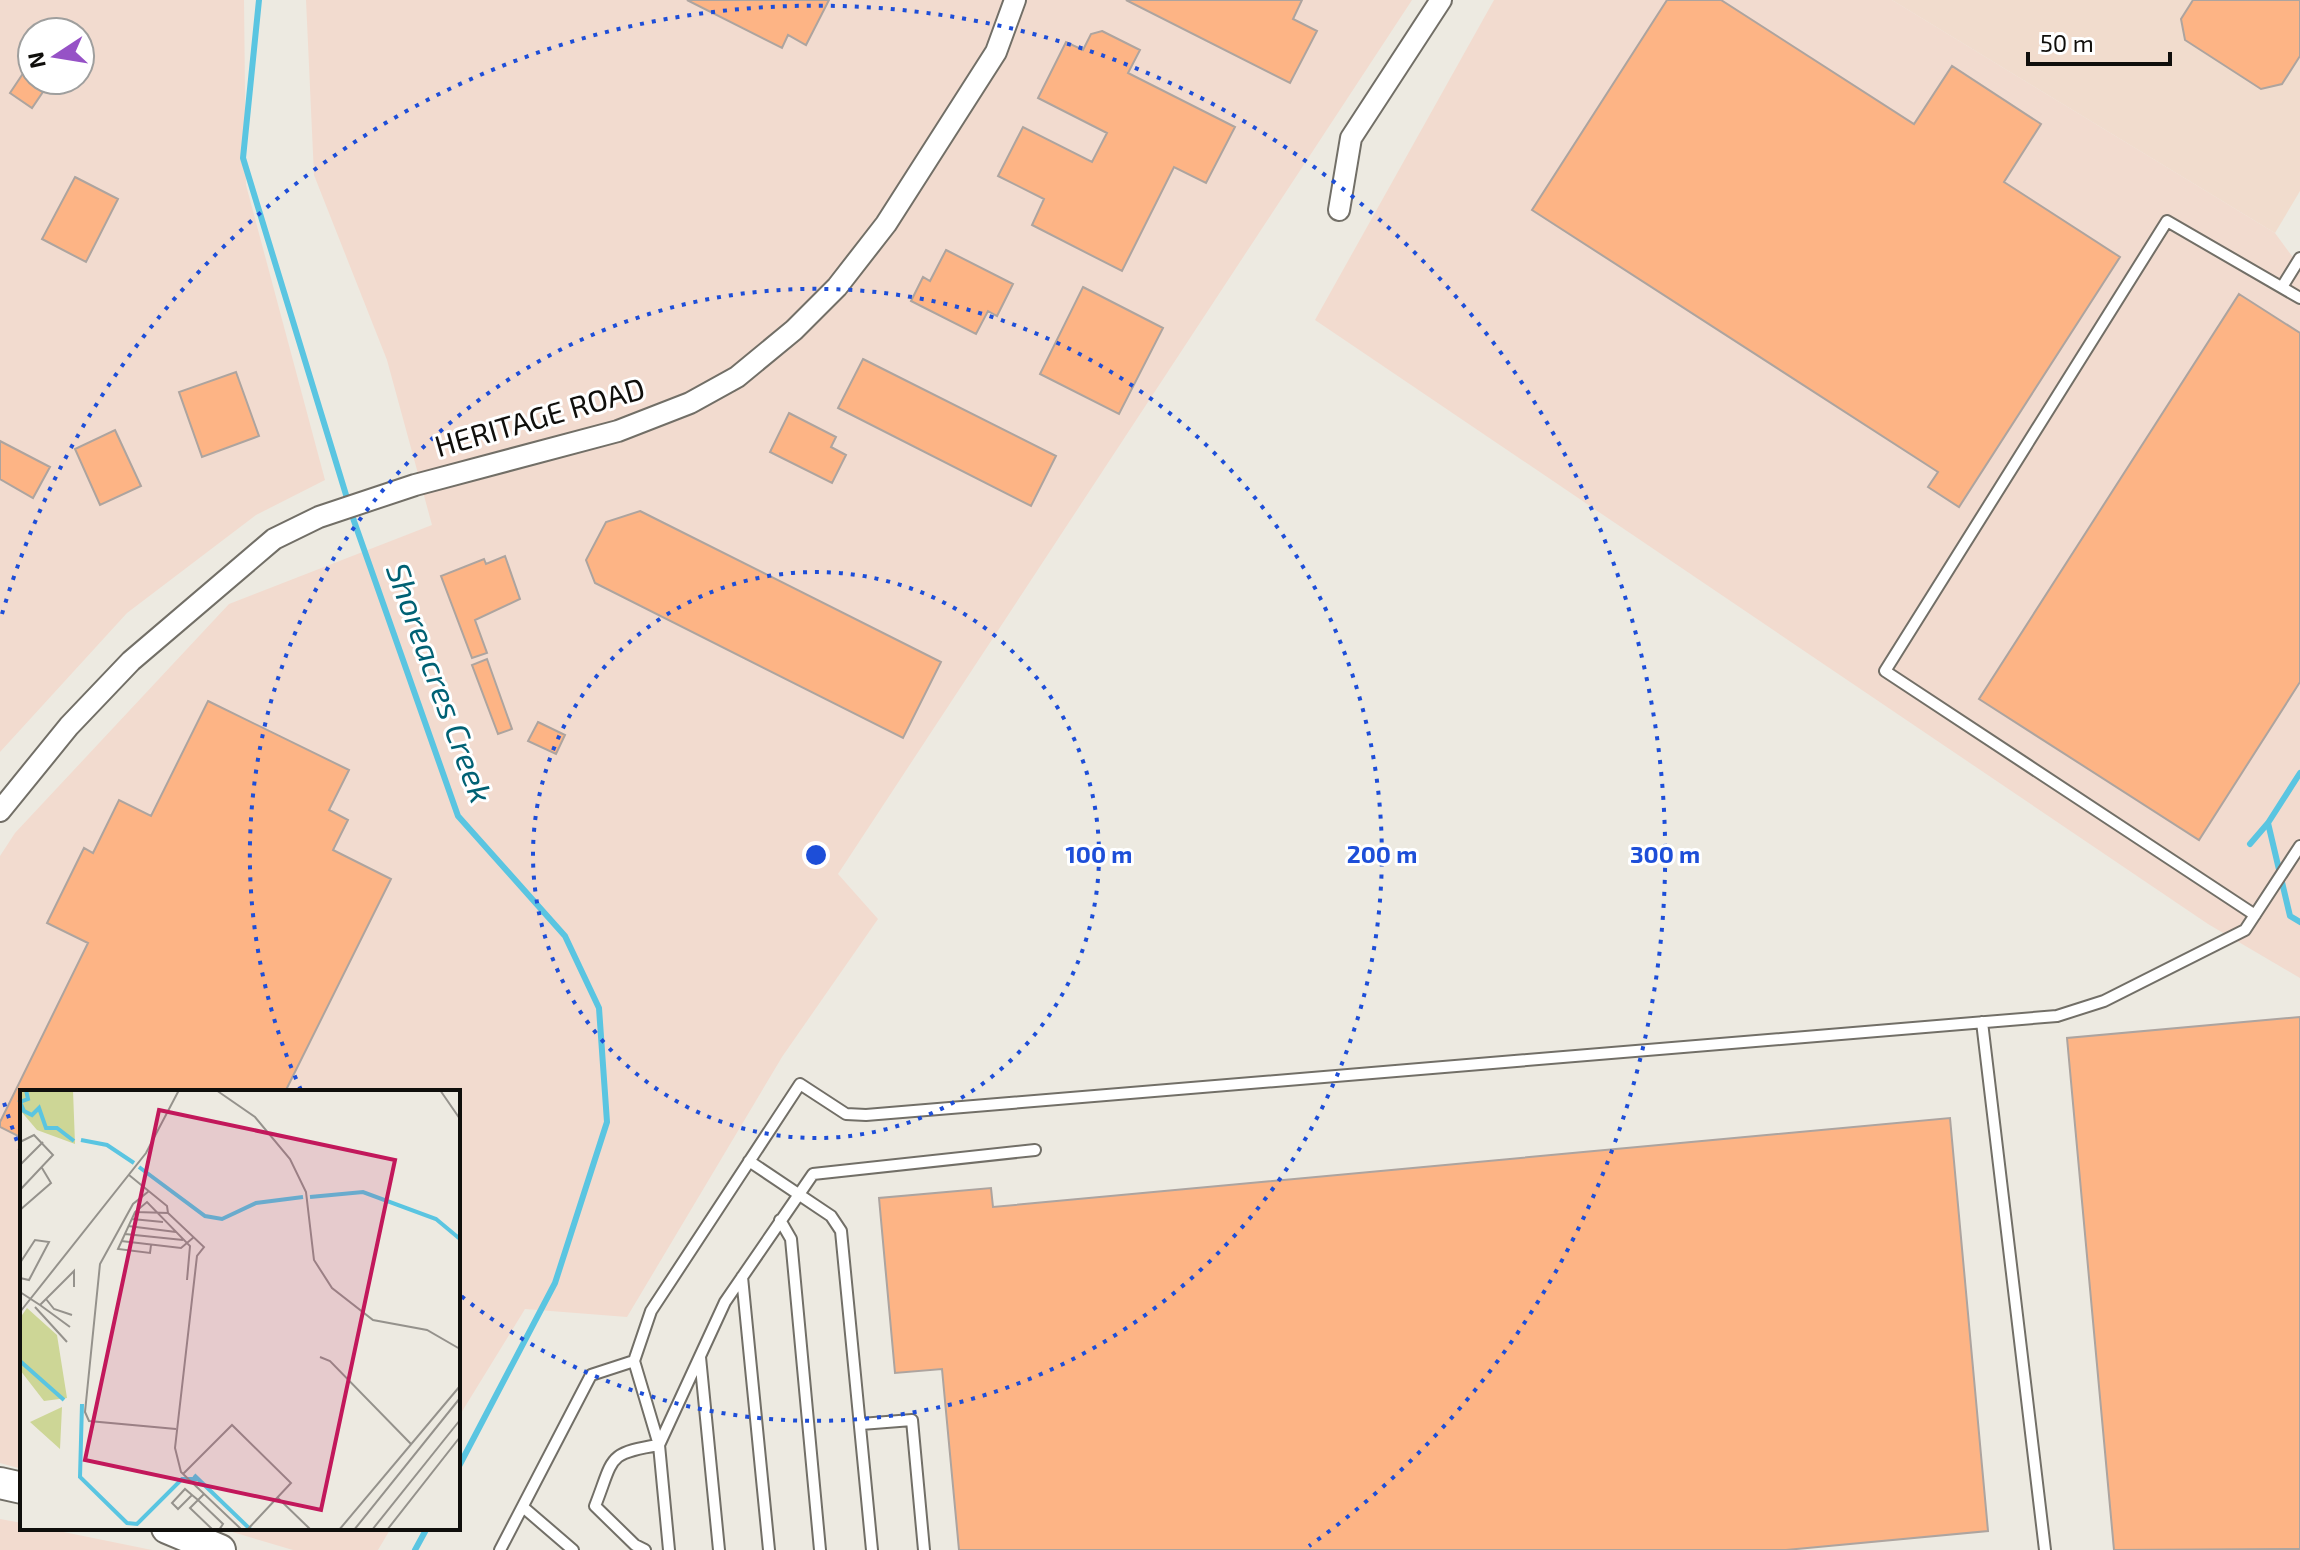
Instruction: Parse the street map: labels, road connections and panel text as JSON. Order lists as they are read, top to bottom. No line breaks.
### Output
{"streets":{"street":["HERITAGE ROAD"]},"water":["Shoreacres Creek"],"scale_bar":"50 m","north":"left","rings":["100 m","200 m","300 m"]}
